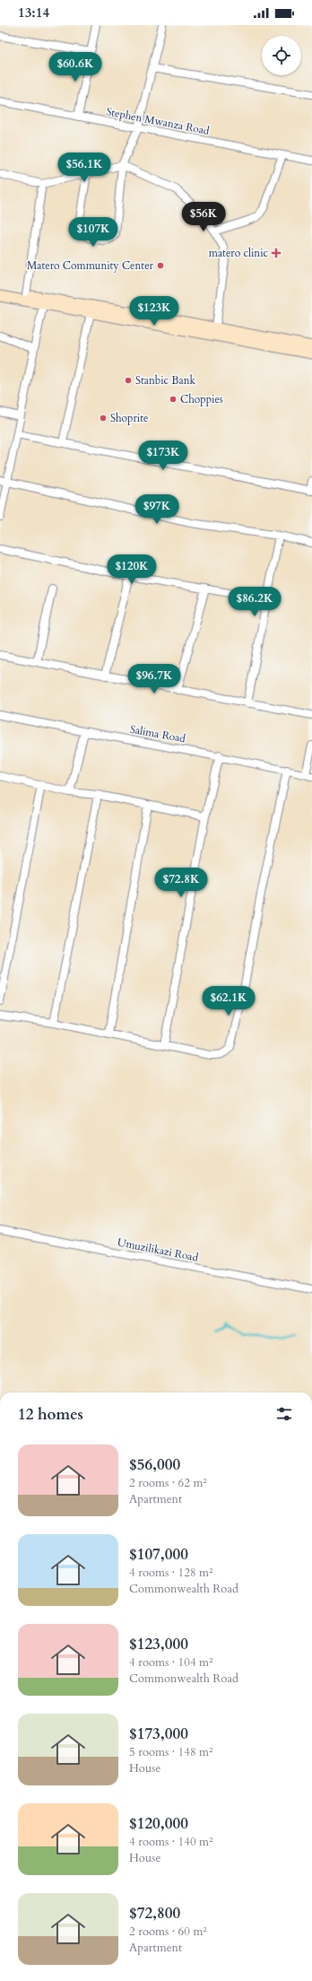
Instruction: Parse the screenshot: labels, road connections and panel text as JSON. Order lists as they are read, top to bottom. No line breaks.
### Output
{"streets":{"street":["Stephen Mwanza Road","Salima Road","Umuzilikazi Road"]},"places":{"health":["matero clinic"],"other":["Matero Community Center","Stanbic Bank","Choppies","Shoprite"]},"page":{"status":"13:14","price":["$60.6K","$56.1K","$56K","$107K","$123K","$173K","$97K","$120K","$86.2K","$96.7K","$72.8K","$62.1K"],"heading":"12 homes","list":[{"name":"$56,000","note":"2 rooms · 62 m² · Apartment"},{"name":"$107,000","note":"4 rooms · 128 m² · Commonwealth Road"},{"name":"$123,000","note":"4 rooms · 104 m² · Commonwealth Road"},{"name":"$173,000","note":"5 rooms · 148 m² · House"},{"name":"$120,000","note":"4 rooms · 140 m² · House"},{"name":"$72,800","note":"2 rooms · 60 m² · Apartment"}]}}
